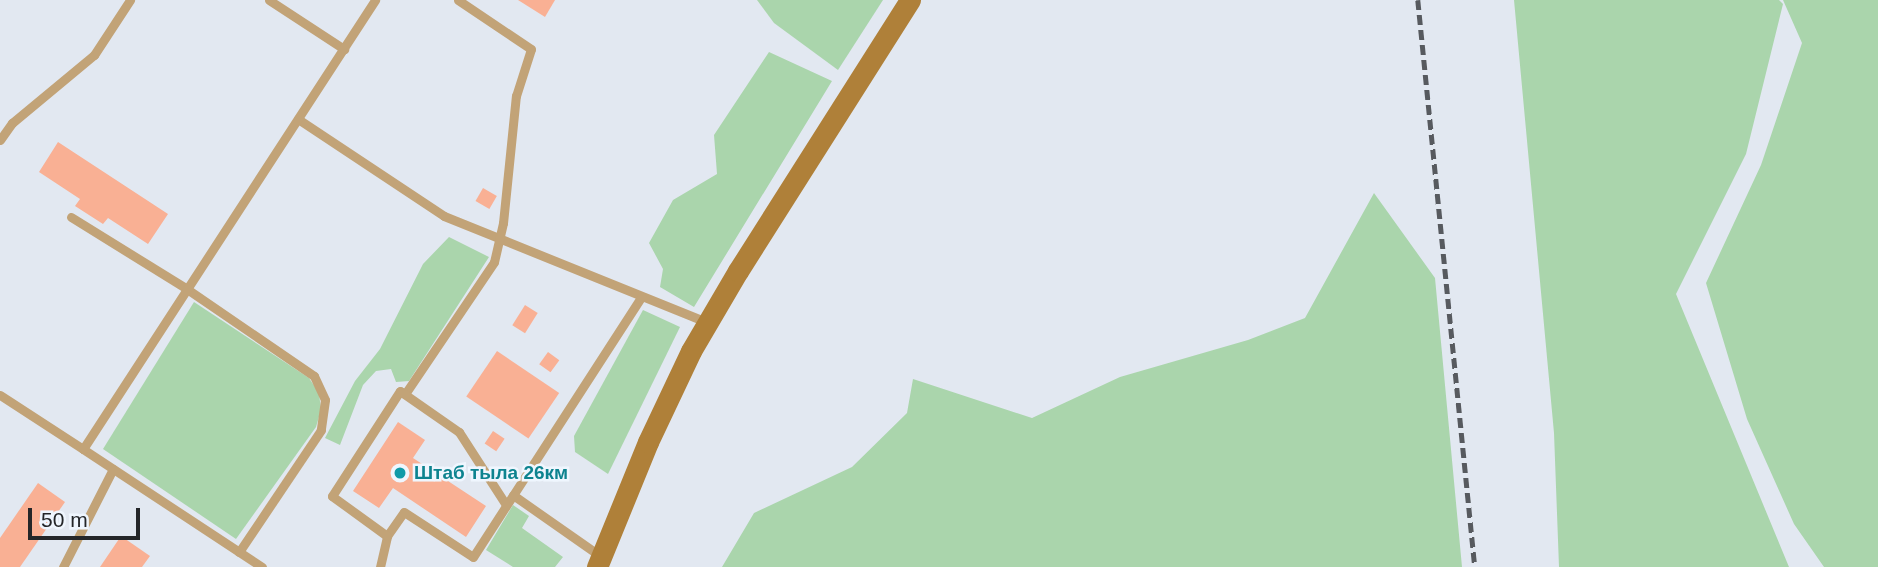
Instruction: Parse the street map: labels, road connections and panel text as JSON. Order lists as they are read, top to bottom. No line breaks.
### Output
{"places":["Штаб тыла 26км"],"scale_bar":"50 m"}
